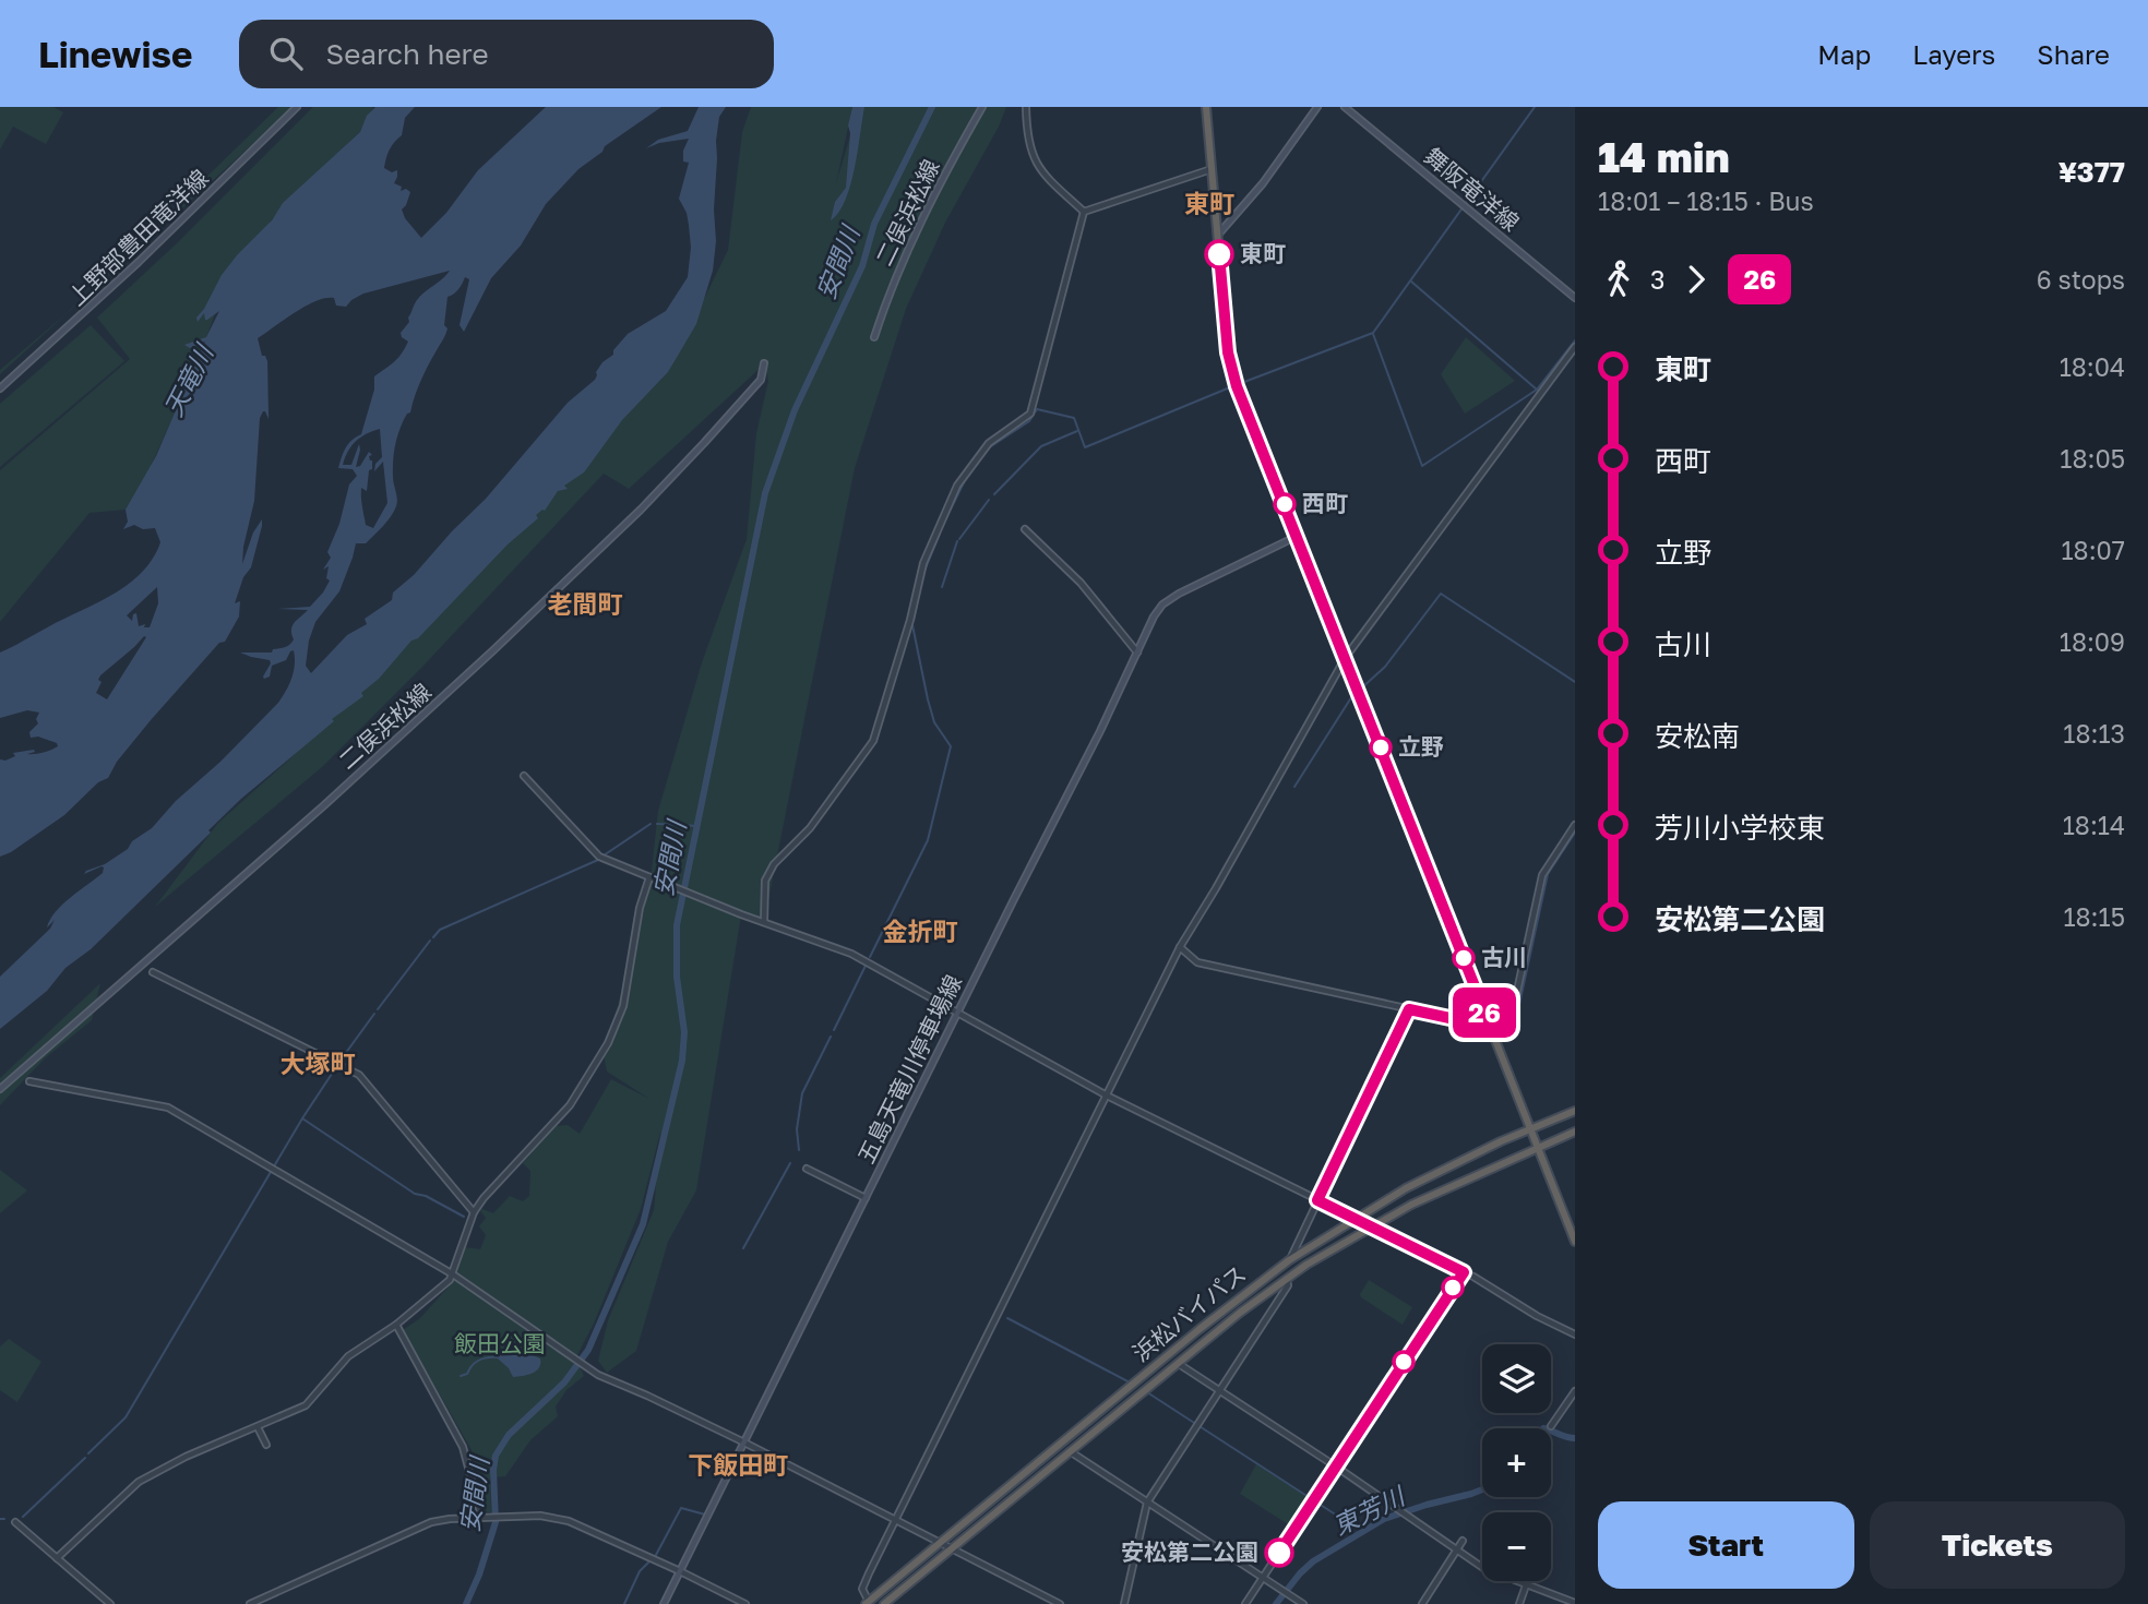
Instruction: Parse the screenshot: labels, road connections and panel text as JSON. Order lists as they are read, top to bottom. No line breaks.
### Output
{"streets":{"highway":["浜松バイパス"],"main road":["舞阪竜洋線","二俣浜松線","上野部豊田竜洋線","五島天竜川停車場線"]},"districts":["東町","老間町","金折町","大塚町","下飯田町"],"water":["安間川","天竜川","東芳川"],"parks":["飯田公園"],"places":["東町","西町","立野","古川","安松第二公園"],"lines":["bus line 26"],"page":{"header":"Linewise","search":"Search here","nav":["Map","Layers","Share"],"on_map":"26","heading":["14 min","18:01 – 18:15 · Bus","¥377"],"legs":["3","26","6 stops"],"list":[{"name":"東町","value":"18:04"},{"name":"西町","value":"18:05"},{"name":"立野","value":"18:07"},{"name":"古川","value":"18:09"},{"name":"安松南","value":"18:13"},{"name":"芳川小学校東","value":"18:14"},{"name":"安松第二公園","value":"18:15"}],"map_buttons":["+","−"],"buttons":["Start","Tickets"]}}
